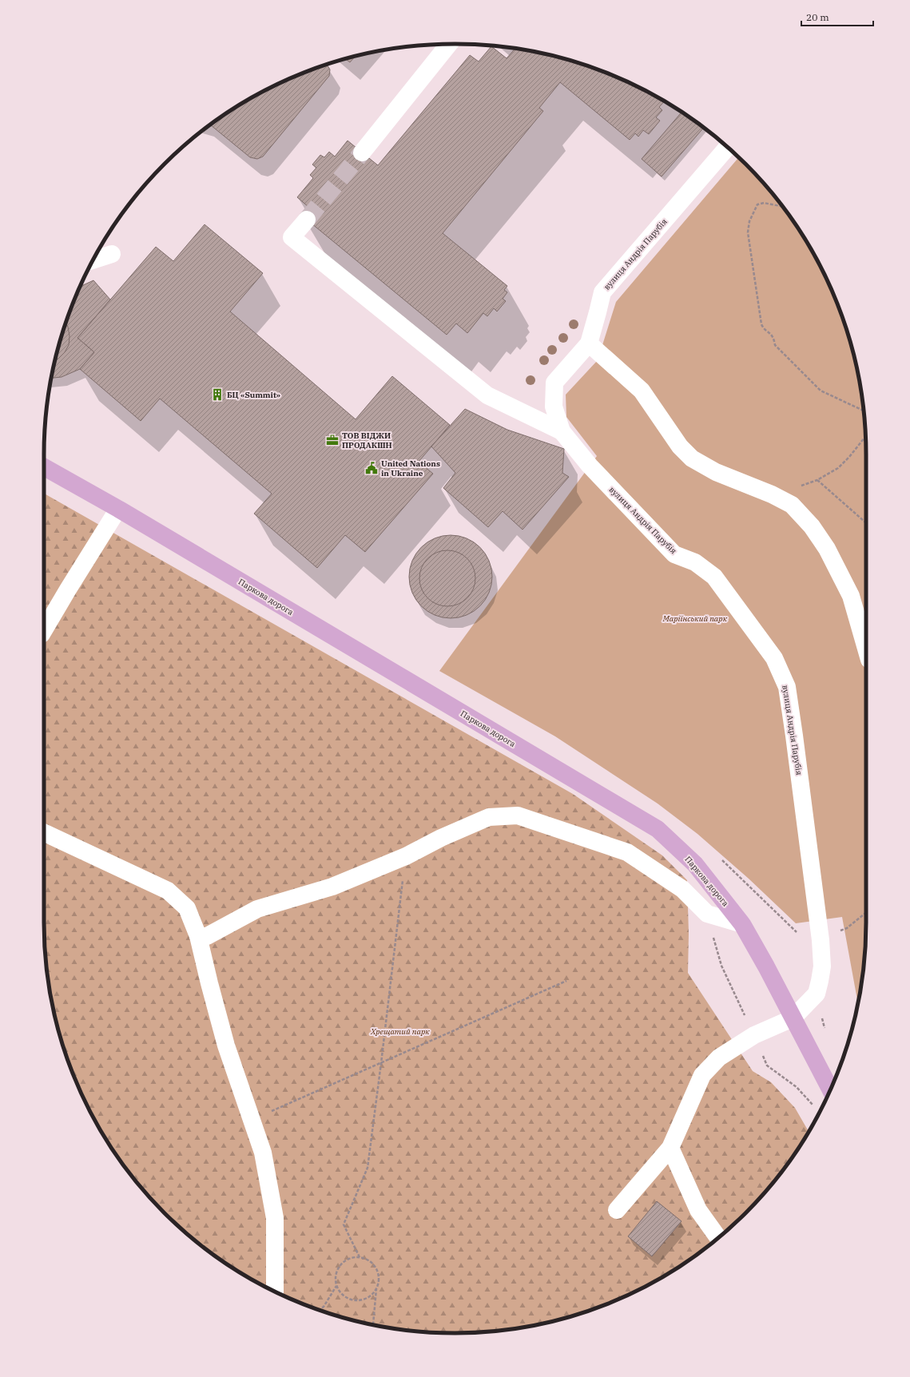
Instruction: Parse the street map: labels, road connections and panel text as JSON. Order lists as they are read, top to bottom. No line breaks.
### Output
{"streets":{"main road":["Паркова дорога"],"street":["вулиця Андрія Парубія"]},"parks":["Маріїнський парк","Хрещатий парк"],"places":{"building":["БЦ «Summit»"],"office":["ТОВ ВІДЖИ ПРОДАКШН"],"public building":["United Nations in Ukraine"]},"scale_bar":"20 m"}
